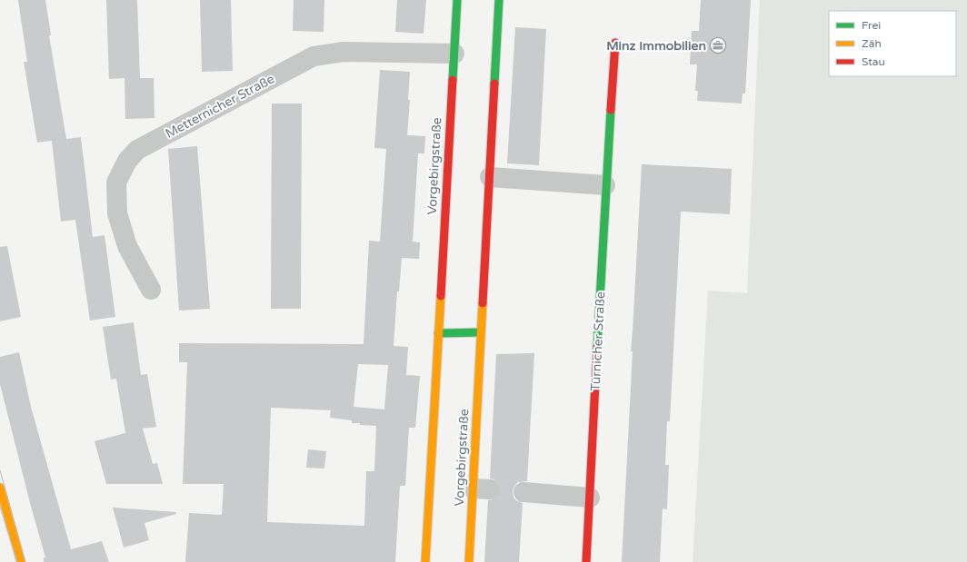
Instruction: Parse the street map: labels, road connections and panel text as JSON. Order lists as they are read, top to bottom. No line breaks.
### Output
{"streets":{"street":["Metternicher Straße","Vorgebirgstraße","Türnicher Straße"]},"crossings":[["Metternicher Straße","Vorgebirgstraße"]],"places":{"office":["Minz Immobilien"]},"legend":["Frei","Zäh","Stau"]}
